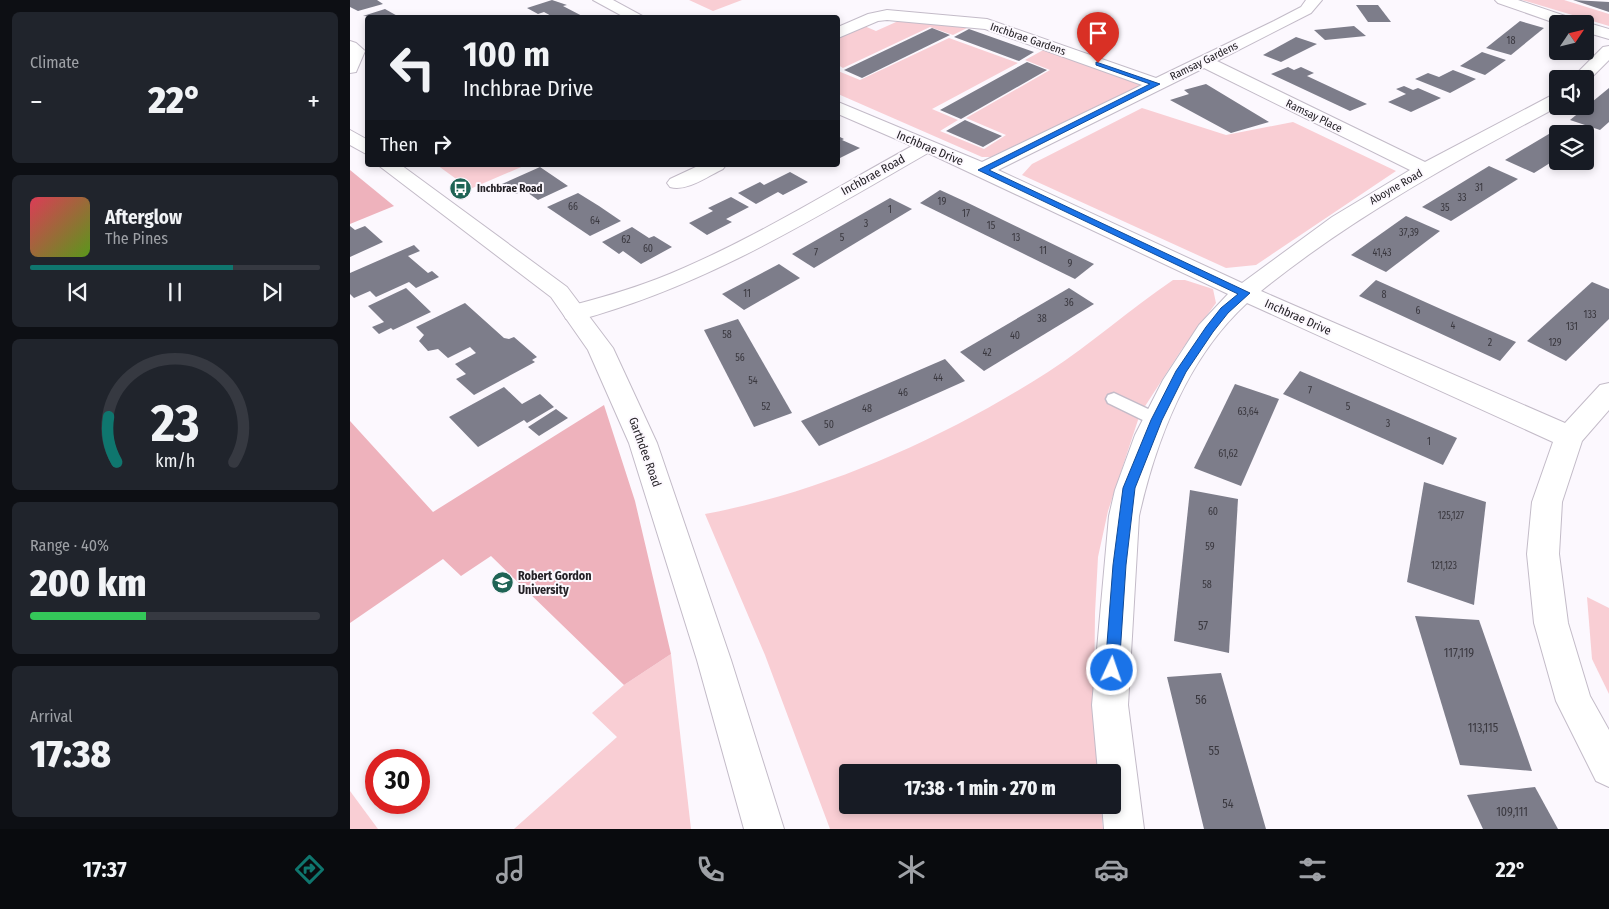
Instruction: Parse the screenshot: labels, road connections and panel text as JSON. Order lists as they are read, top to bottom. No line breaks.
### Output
{"streets":{"street":["Inchbrae Gardens","Ramsay Gardens","Ramsay Place","Inchbrae Drive","Inchbrae Road","Aboyne Road","Garthdee Road"]},"crossings":[["Inchbrae Gardens","Ramsay Gardens"],["Ramsay Gardens","Ramsay Place"],["Ramsay Gardens","Inchbrae Drive"],["Ramsay Place","Aboyne Road"],["Inchbrae Drive","Inchbrae Road"],["Inchbrae Drive","Aboyne Road"],["Inchbrae Road","Garthdee Road"]],"places":{"bus stop":["Inchbrae Road"],"school or university":["Robert Gordon University"]},"house_numbers":["18","31","33","19","66","35","1","17","64","3","15","37,39","5","13","62","60","11","7","41,43","9","11","8","36","6","133","38","4","131","58","40","2","129","42","56","44","54","7","46","52","5","48","63,64","3","50","1","61,62","60","125,127","59","121,123","58","57","117,119","56","113,115","55","54","109,111"],"north":"top right","page":{"tile":["Climate",["Range · 40%","200 km"],["Arrival","17:38"]],"turn":["100 m","Inchbrae Drive"],"heat":["−","22°","+"],"then":"Then","song":["Afterglow","The Pines"],"limit":"30","trip":"17:38 · 1 min · 270 m","tabs":["17:37","22°"],"gauge":["23","km/h"]}}
